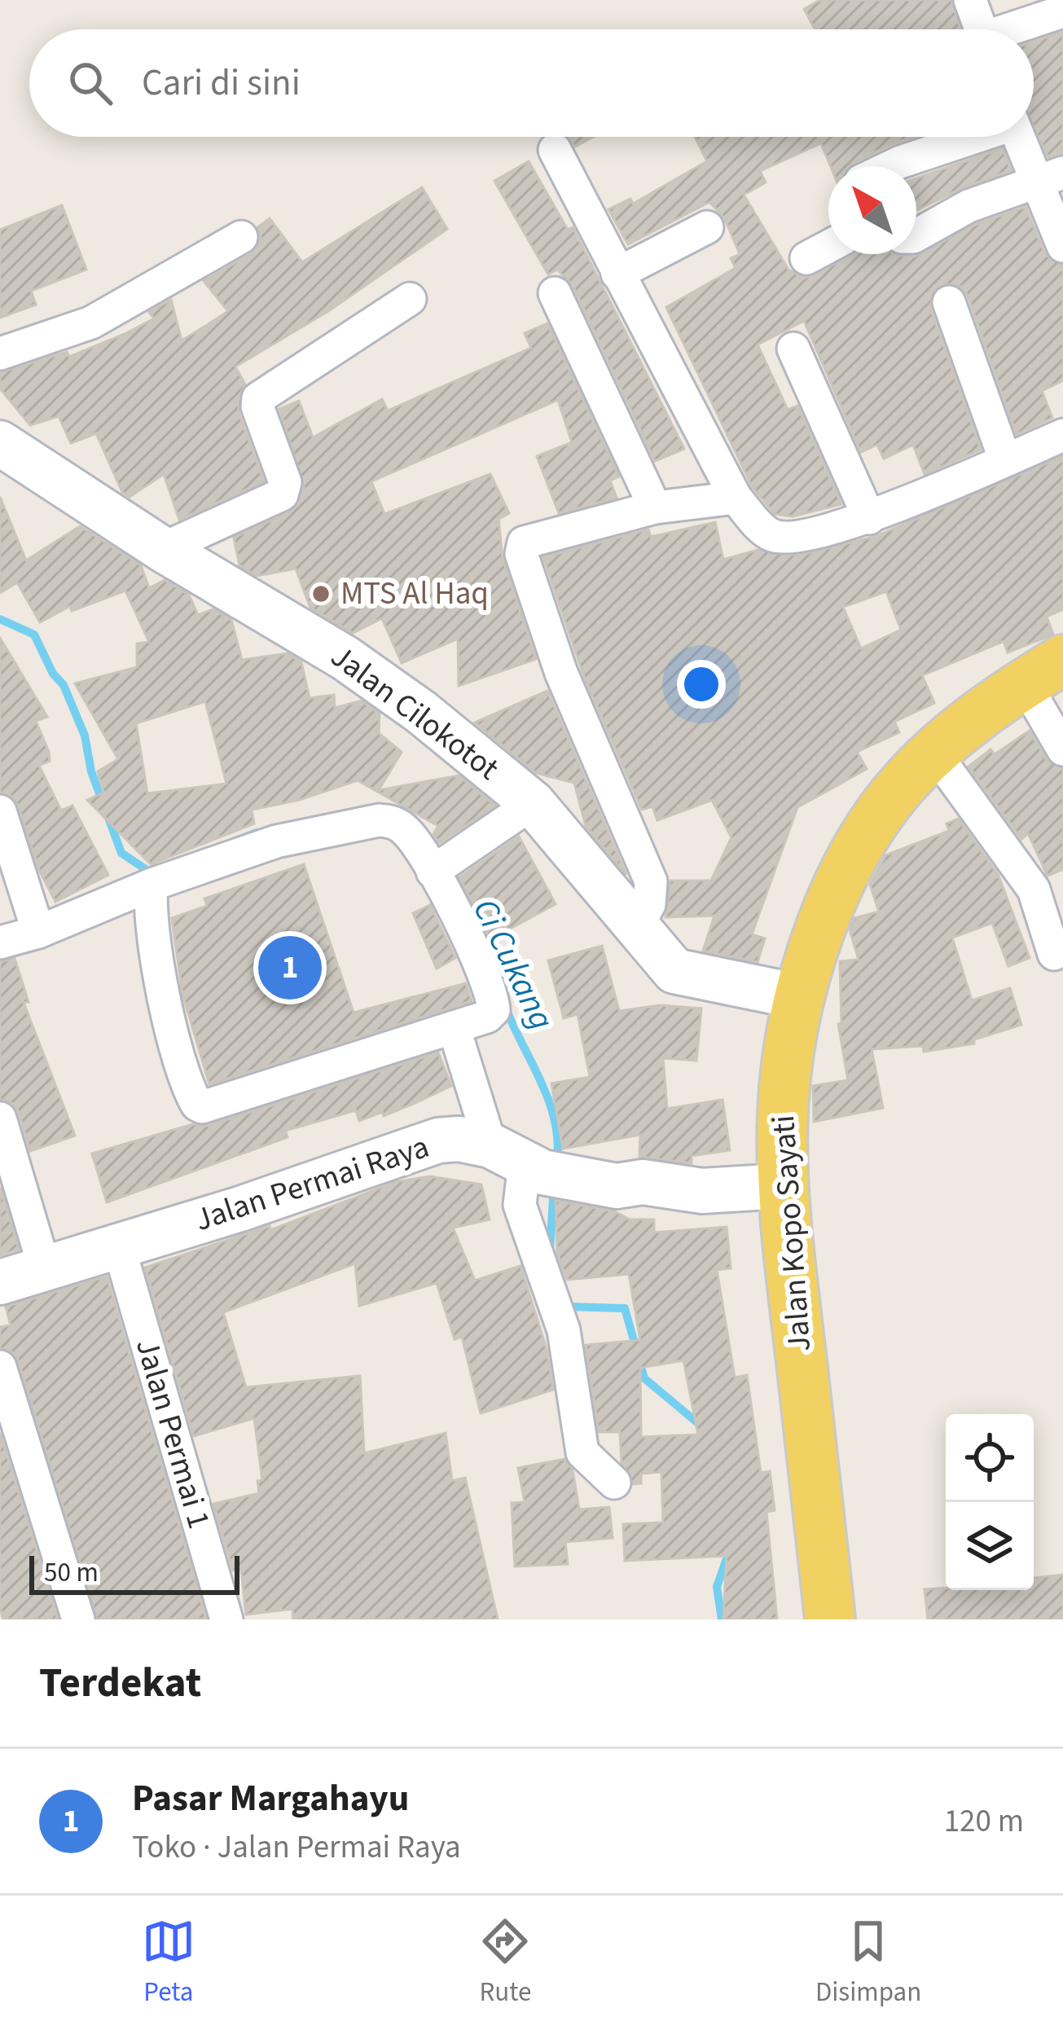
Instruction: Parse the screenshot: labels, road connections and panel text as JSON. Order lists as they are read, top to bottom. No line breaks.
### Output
{"streets":{"main road":["Jalan Kopo Sayati"],"street":["Jalan Cilokotot","Jalan Permai Raya","Jalan Permai 1"]},"crossings":[["Jalan Cilokotot","Jalan Kopo Sayati"],["Jalan Permai Raya","Jalan Kopo Sayati"],["Jalan Permai Raya","Jalan Permai 1"]],"water":["Ci Cukang"],"places":["MTS Al Haq"],"scale_bar":"50 m","north":"top left","page":{"search":"Cari di sini","pins":"1","scale":"50 m","heading":"Terdekat","list":[{"mark":"1","name":"Pasar Margahayu","note":"Toko · Jalan Permai Raya","value":"120 m"}],"nav":["Peta","Rute","Disimpan"]}}
